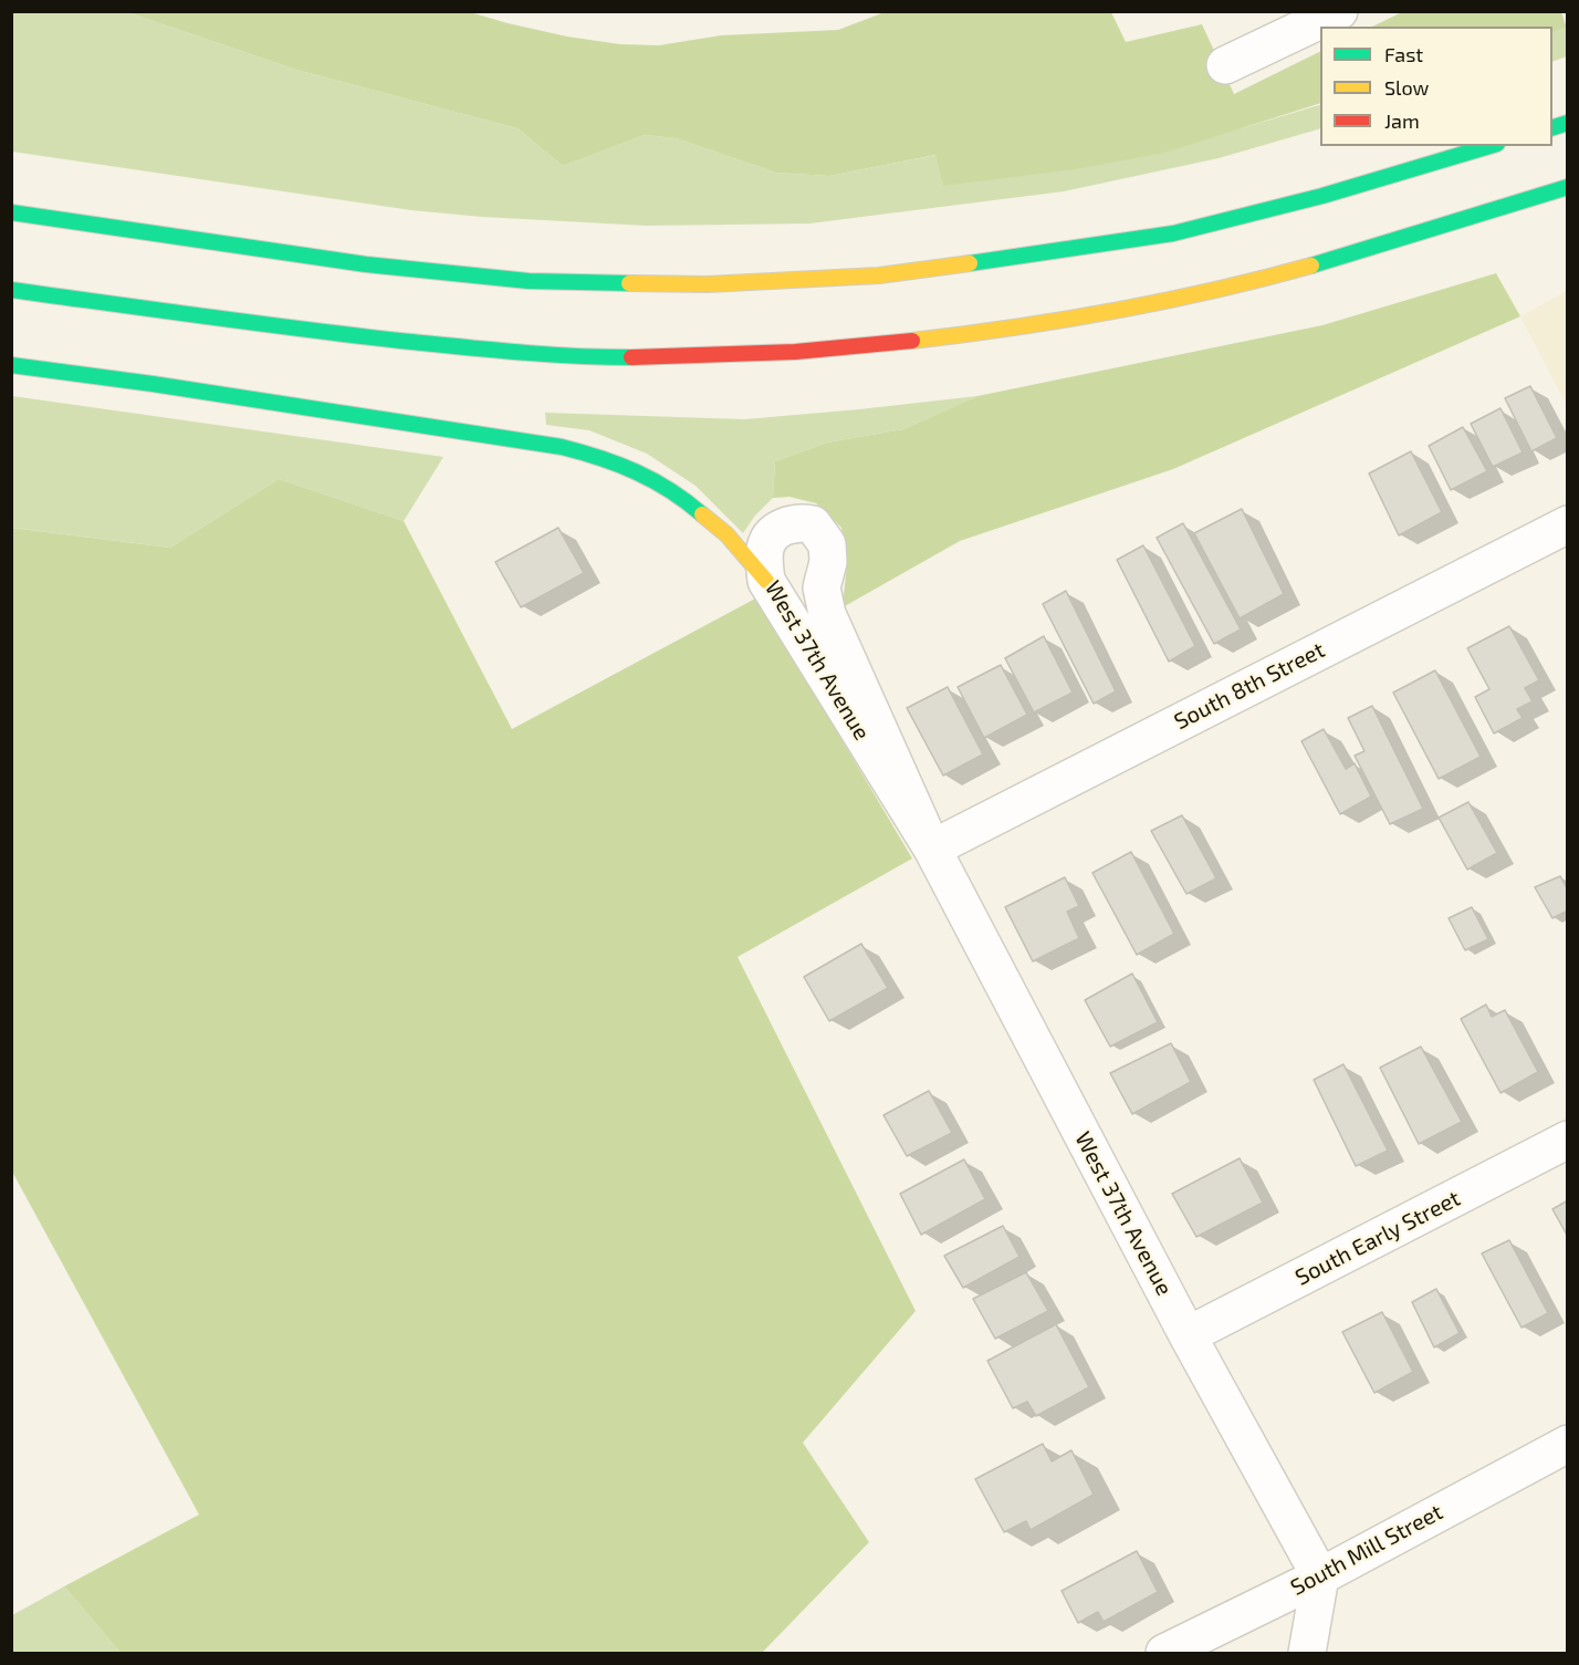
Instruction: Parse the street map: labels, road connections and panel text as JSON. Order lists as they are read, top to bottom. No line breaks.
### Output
{"streets":{"street":["West 37th Avenue","South 8th Street","South Early Street","South Mill Street"]},"crossings":[["West 37th Avenue","South 8th Street"],["West 37th Avenue","South Early Street"],["West 37th Avenue","South Mill Street"]],"legend":["Fast","Slow","Jam"]}
